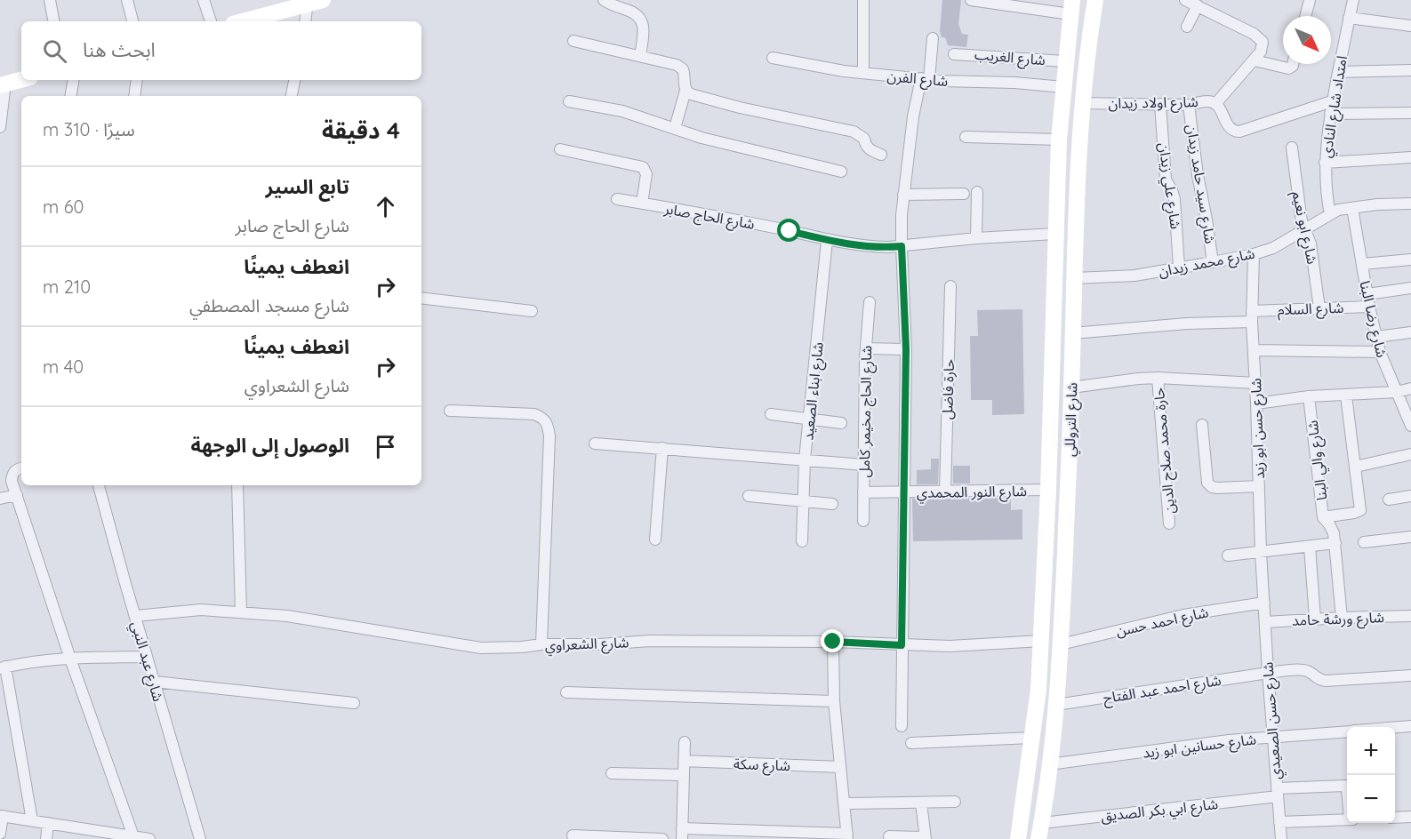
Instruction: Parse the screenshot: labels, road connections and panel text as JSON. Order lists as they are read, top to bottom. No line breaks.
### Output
{"streets":{"street":["شارع الغريب","شارع الفرن","شارع اولاد زيدان","امتداد شارع النادي","شارع سيد حامد زيدان","شارع علي زيدان","شارع الحاج صابر","شارع ابو نعيم","شارع محمد زيدان","شارع السلام","شارع رضا البنا","حارة فاضل","شارع ابناء الصعيد","شارع الحاج مخيمر كامل","شارع التروللي","شارع حسن ابو زيد","حارة محمد صلاح الدين","شارع والي البنا","شارع النور المحمدي","شارع ورشة حامد","شارع احمد حسن","شارع الشعراوي","شارع عبد النبي","شارع احمد عبد الفتاح","شارع حسن الصعيدي","شارع حسانين ابو زيد","شارع سكة","شارع ابي بكر الصديق"]},"crossings":[["شارع الغريب","شارع التروللي"],["شارع الفرن","شارع التروللي"],["شارع اولاد زيدان","امتداد شارع النادي"],["شارع اولاد زيدان","شارع سيد حامد زيدان"],["شارع اولاد زيدان","شارع علي زيدان"],["شارع اولاد زيدان","شارع التروللي"],["امتداد شارع النادي","شارع محمد زيدان"],["شارع سيد حامد زيدان","شارع محمد زيدان"],["شارع علي زيدان","شارع محمد زيدان"],["شارع الحاج صابر","شارع ابناء الصعيد"],["شارع الحاج صابر","شارع التروللي"],["شارع ابو نعيم","شارع محمد زيدان"],["شارع ابو نعيم","شارع السلام"],["شارع محمد زيدان","شارع رضا البنا"],["شارع محمد زيدان","شارع التروللي"],["شارع محمد زيدان","شارع حسن ابو زيد"],["شارع السلام","شارع رضا البنا"],["شارع السلام","شارع التروللي"],["شارع السلام","شارع حسن ابو زيد"],["حارة فاضل","شارع النور المحمدي"],["شارع الحاج مخيمر كامل","شارع النور المحمدي"],["شارع التروللي","شارع النور المحمدي"],["شارع التروللي","شارع احمد حسن"],["شارع التروللي","شارع الشعراوي"],["شارع التروللي","شارع احمد عبد الفتاح"],["شارع التروللي","شارع حسانين ابو زيد"],["شارع التروللي","شارع ابي بكر الصديق"],["شارع حسن ابو زيد","شارع احمد حسن"],["شارع حسن ابو زيد","شارع حسن الصعيدي"],["شارع والي البنا","شارع ورشة حامد"],["شارع ورشة حامد","شارع حسن الصعيدي"],["شارع احمد حسن","شارع حسن الصعيدي"],["شارع الشعراوي","شارع عبد النبي"],["شارع احمد عبد الفتاح","شارع حسن الصعيدي"],["شارع حسن الصعيدي","شارع حسانين ابو زيد"],["شارع حسن الصعيدي","شارع ابي بكر الصديق"]],"north":"bottom right","page":{"search":"ابحث هنا","heading":["4 دقيقة","سيرًا · 310 m"],"list":[["تابع السير","شارع الحاج صابر","60 m"],["انعطف يمينًا","شارع مسجد المصطفي","210 m"],["انعطف يمينًا","شارع الشعراوي","40 m"],"الوصول إلى الوجهة"],"map_buttons":["+","−"]}}
